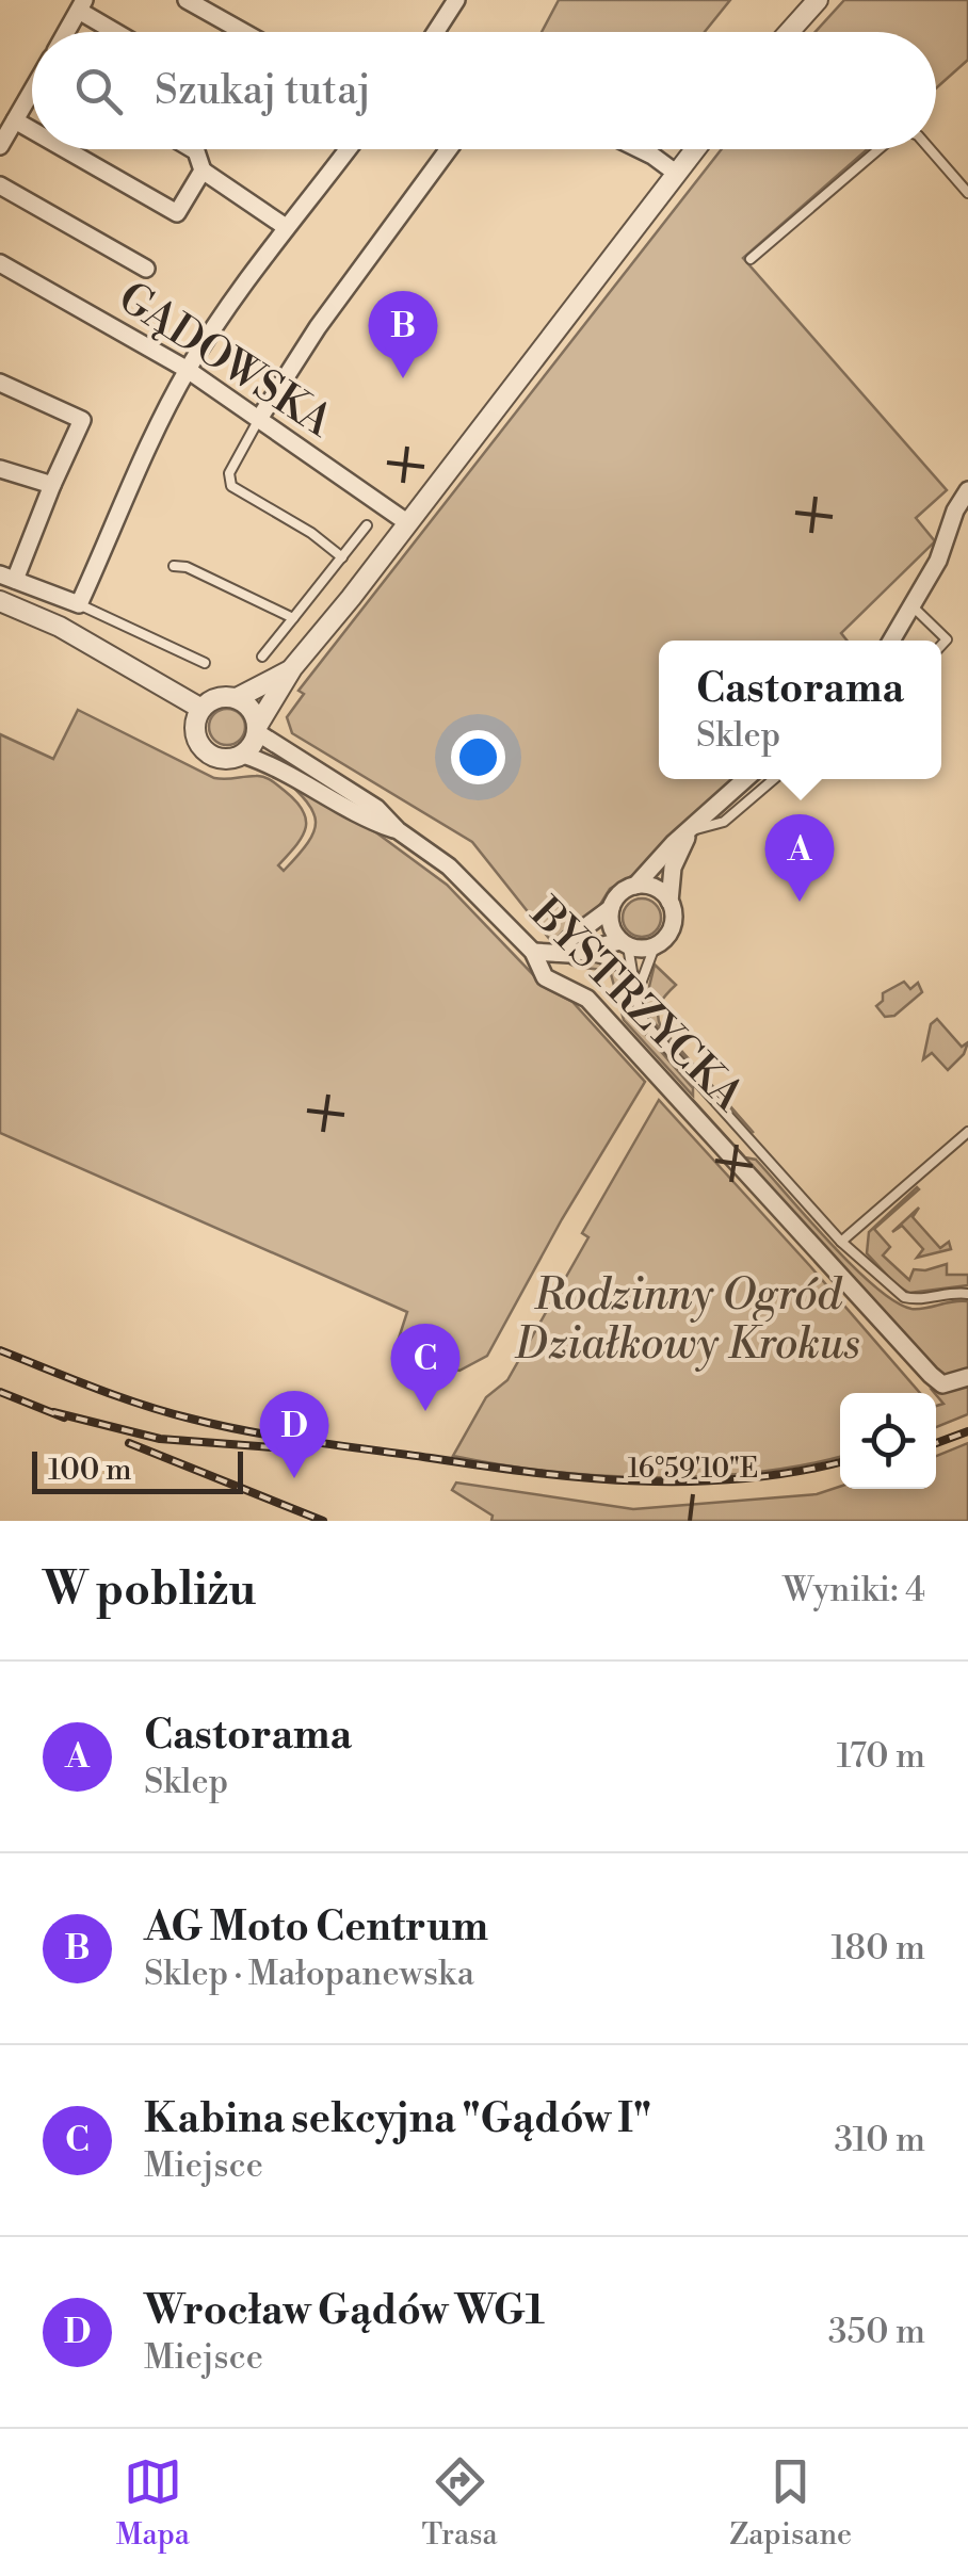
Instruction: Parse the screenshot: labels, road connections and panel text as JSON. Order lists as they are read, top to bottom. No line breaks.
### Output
{"streets":{"street":["GĄDOWSKA","BYSTRZYCKA"]},"parks":["Rodzinny Ogród Działkowy Krokus"],"scale_bar":"100 m","page":{"search":"Szukaj tutaj","pins":["B","A","C","D"],"popup":["Castorama","Sklep"],"scale":"100 m","heading":["W pobliżu","Wyniki: 4"],"list":[{"mark":"A","name":"Castorama","note":"Sklep","value":"170 m"},{"mark":"B","name":"AG Moto Centrum","note":"Sklep · Małopanewska","value":"180 m"},{"mark":"C","name":"Kabina sekcyjna \"Gądów I\"","note":"Miejsce","value":"310 m"},{"mark":"D","name":"Wrocław Gądów WG1","note":"Miejsce","value":"350 m"}],"nav":["Mapa","Trasa","Zapisane"]},"coordinates":["16°59'10\"E"]}
